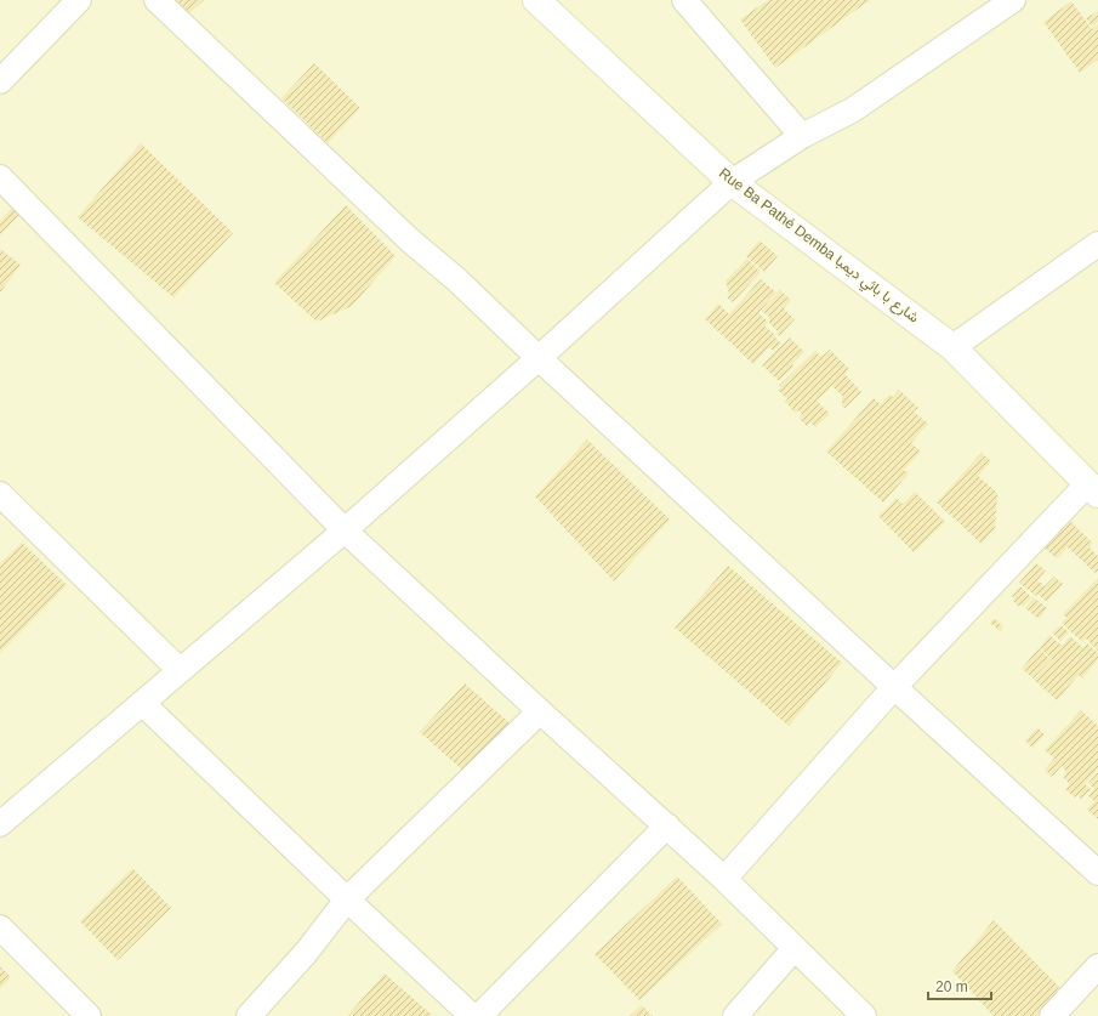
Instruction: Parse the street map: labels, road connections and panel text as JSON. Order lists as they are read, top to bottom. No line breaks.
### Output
{"streets":{"street":["Rue Ba Pathé Demba شارع با باثي ديمبا"]},"scale_bar":"20 m"}
